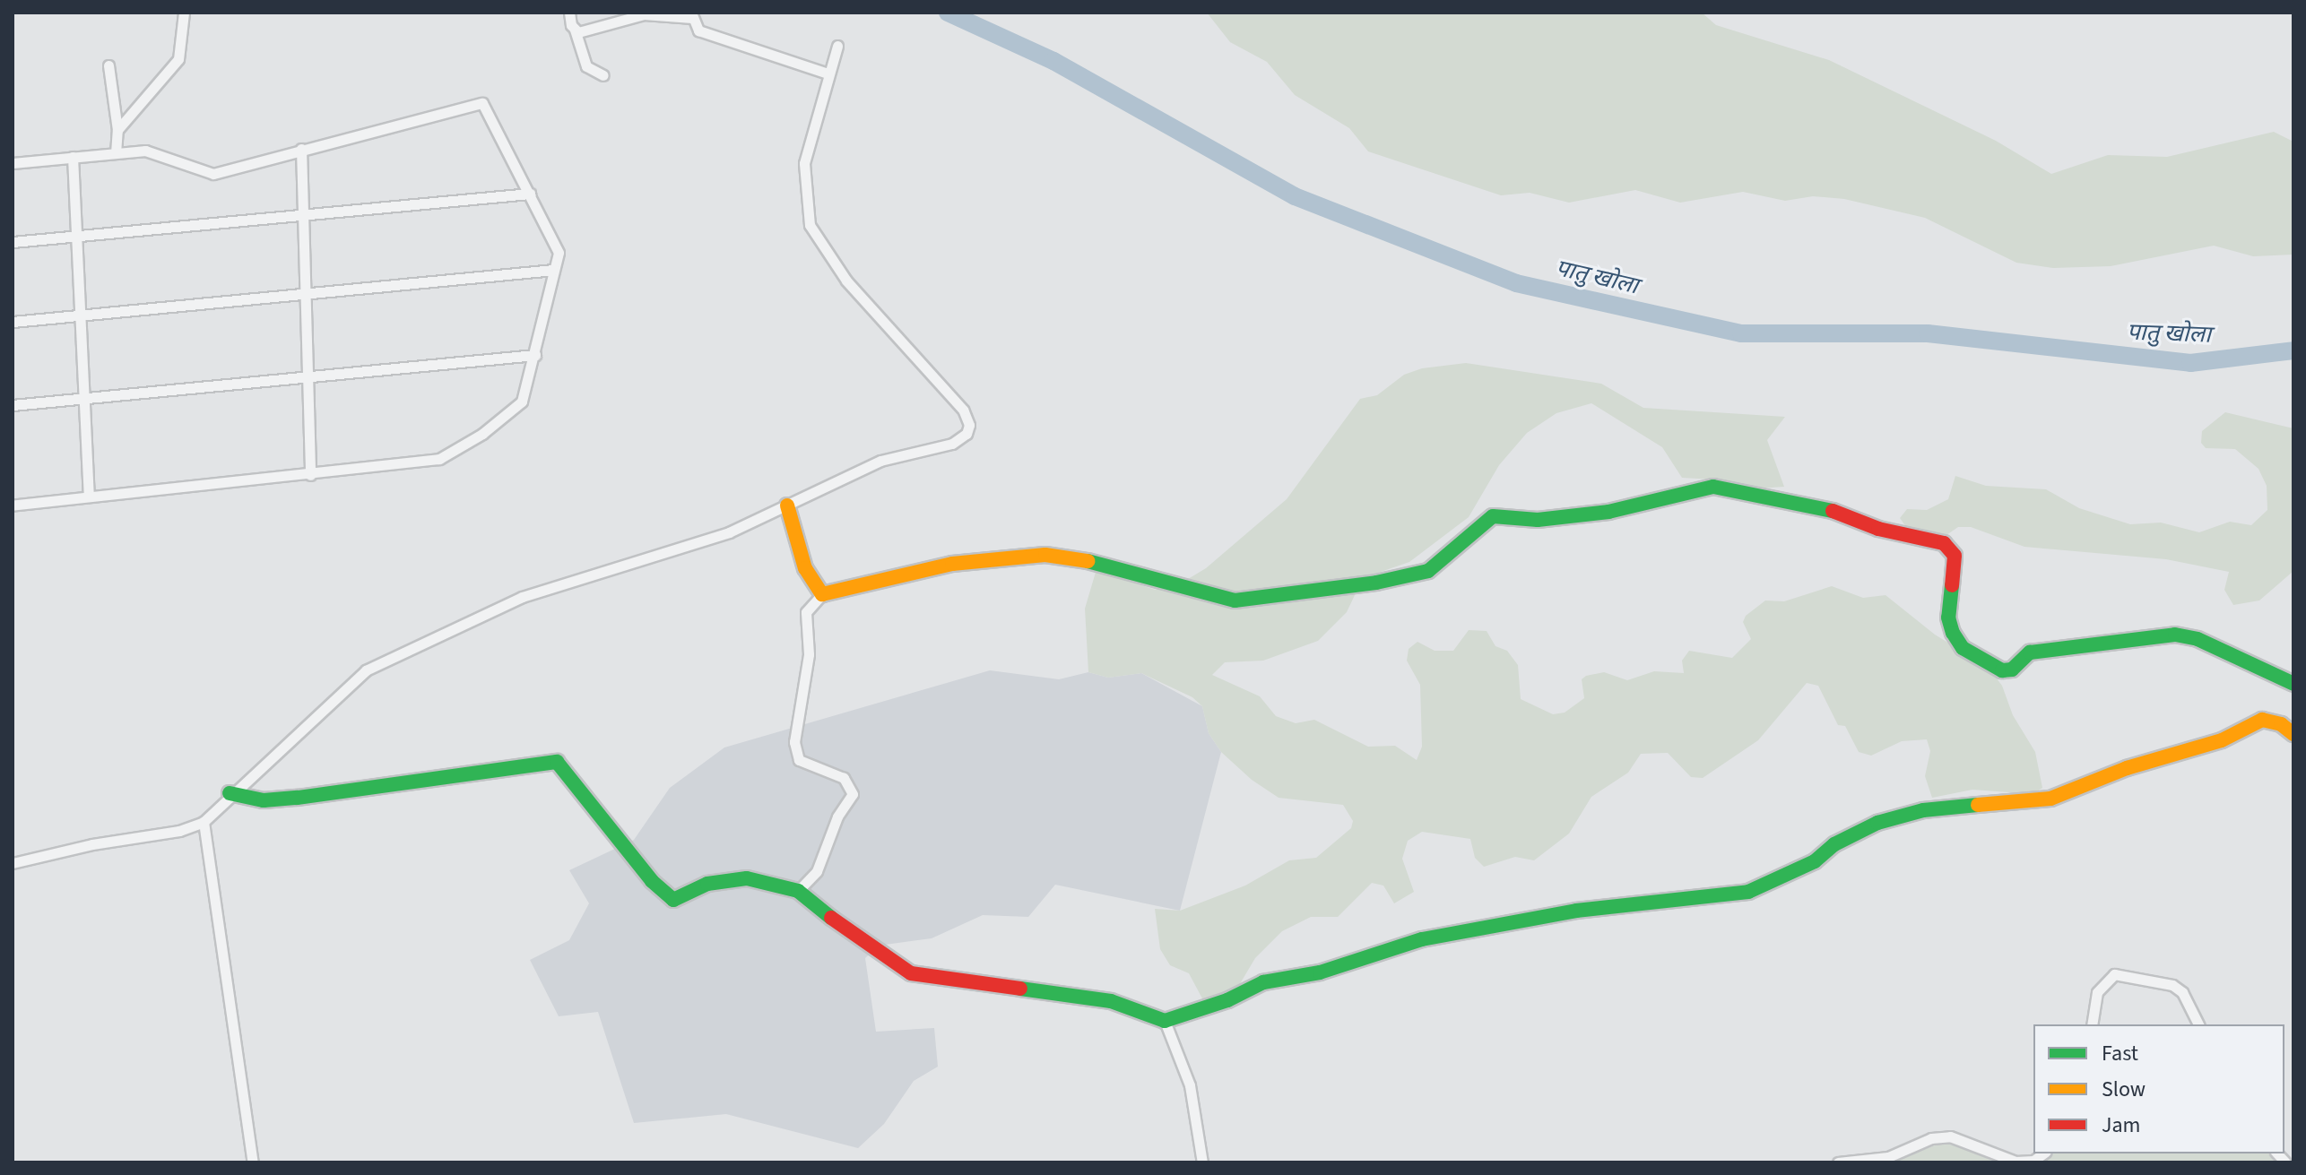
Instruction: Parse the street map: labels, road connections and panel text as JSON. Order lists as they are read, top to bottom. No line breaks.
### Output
{"water":["पातु खोला"],"legend":["Fast","Slow","Jam"]}
